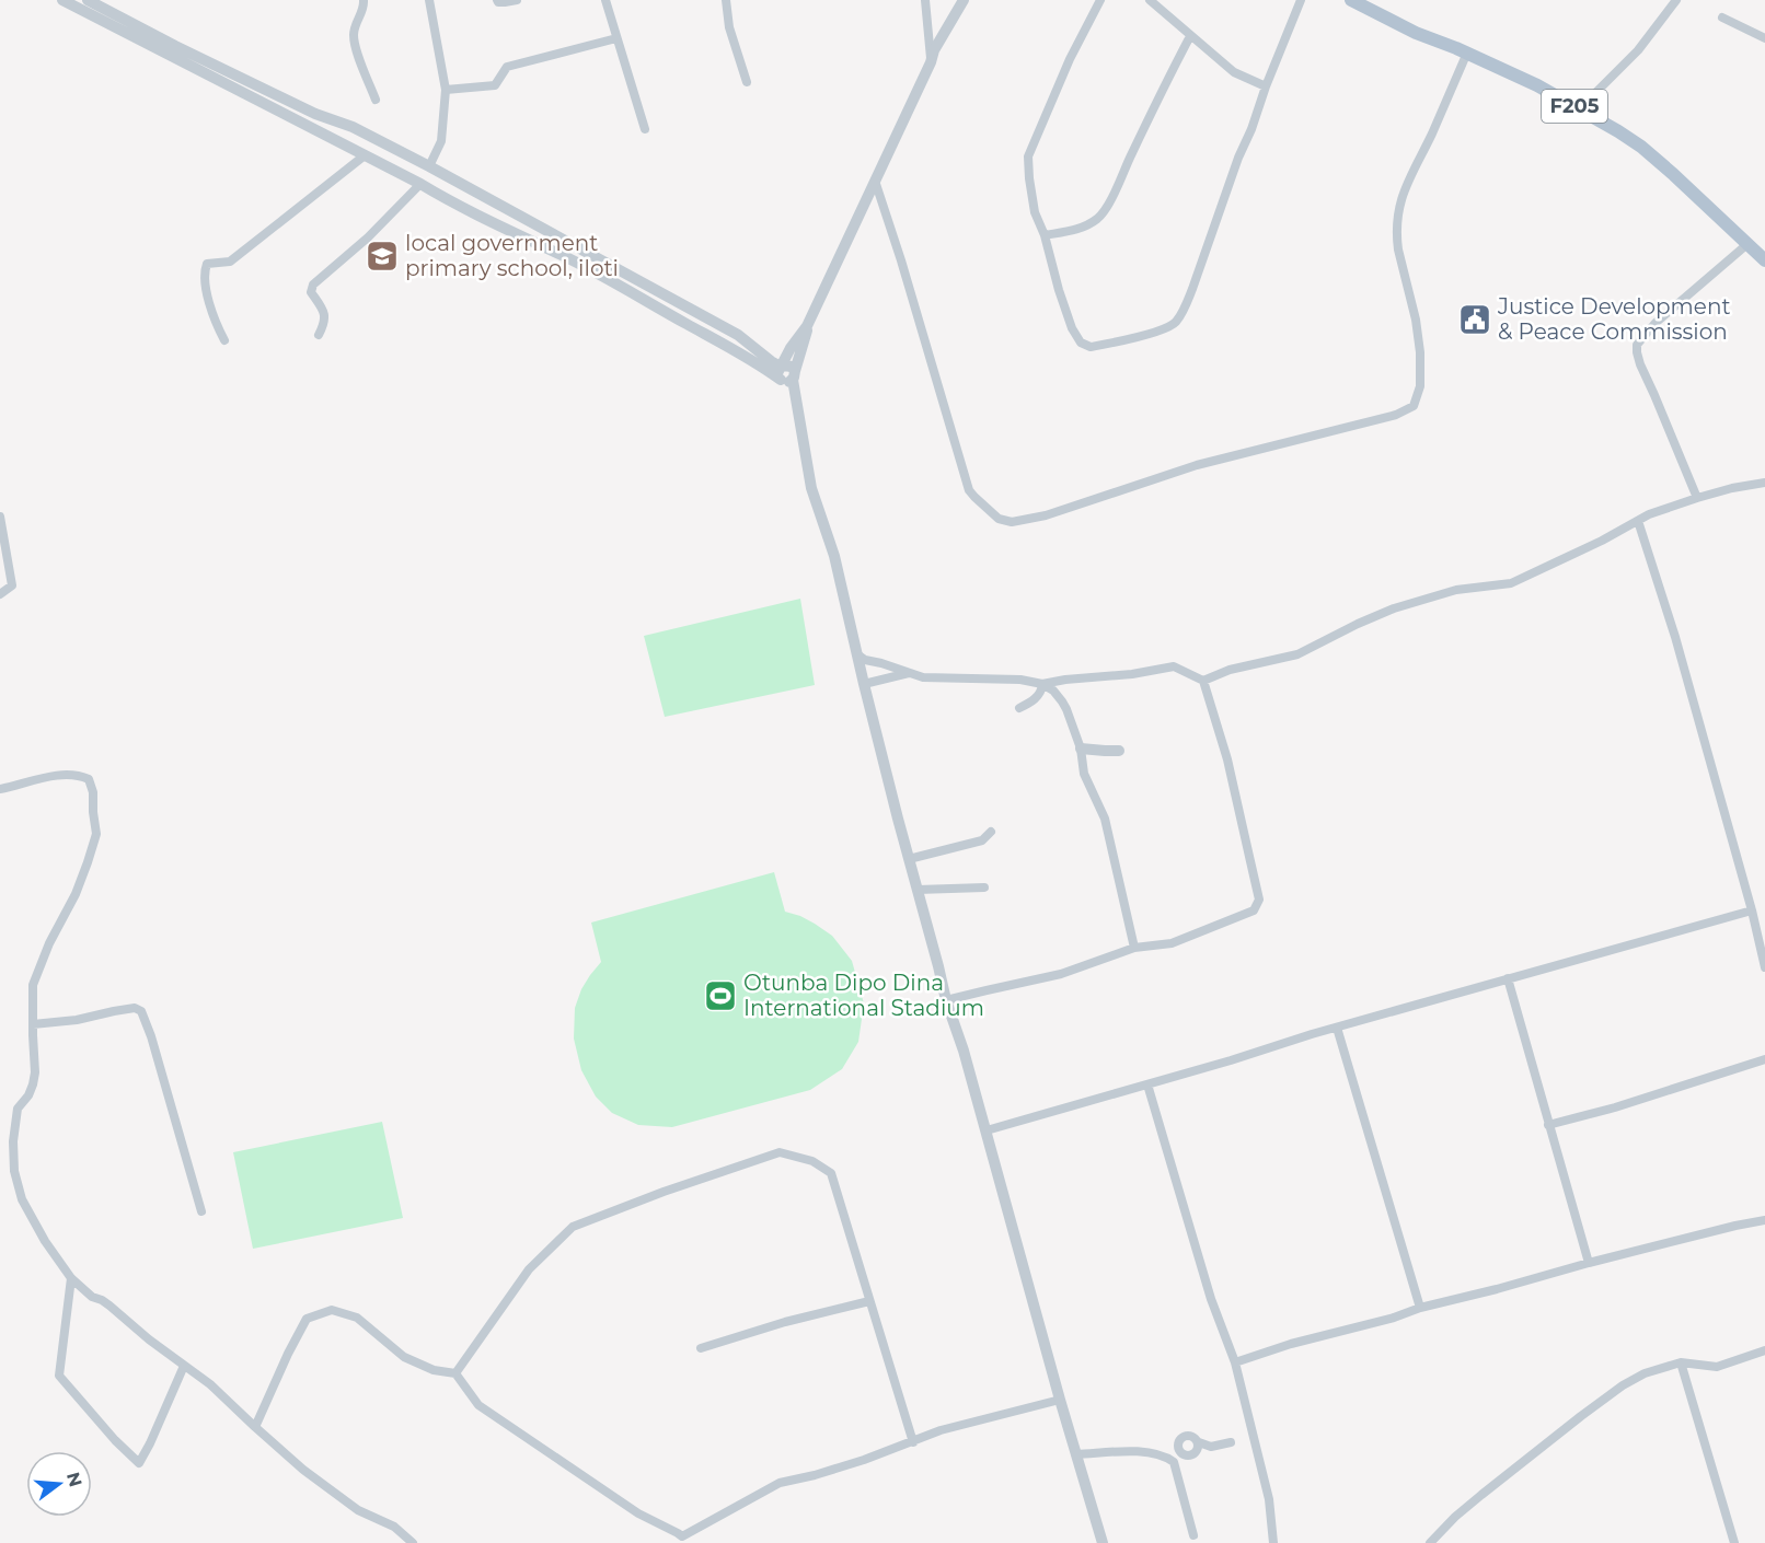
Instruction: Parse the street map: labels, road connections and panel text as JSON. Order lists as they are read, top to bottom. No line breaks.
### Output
{"streets":{"main road":["F205"]},"places":{"school or university":["local government primary school, iloti"],"public building":["Justice Development & Peace Commission"],"sports":["Otunba Dipo Dina International Stadium"]},"north":"right"}
